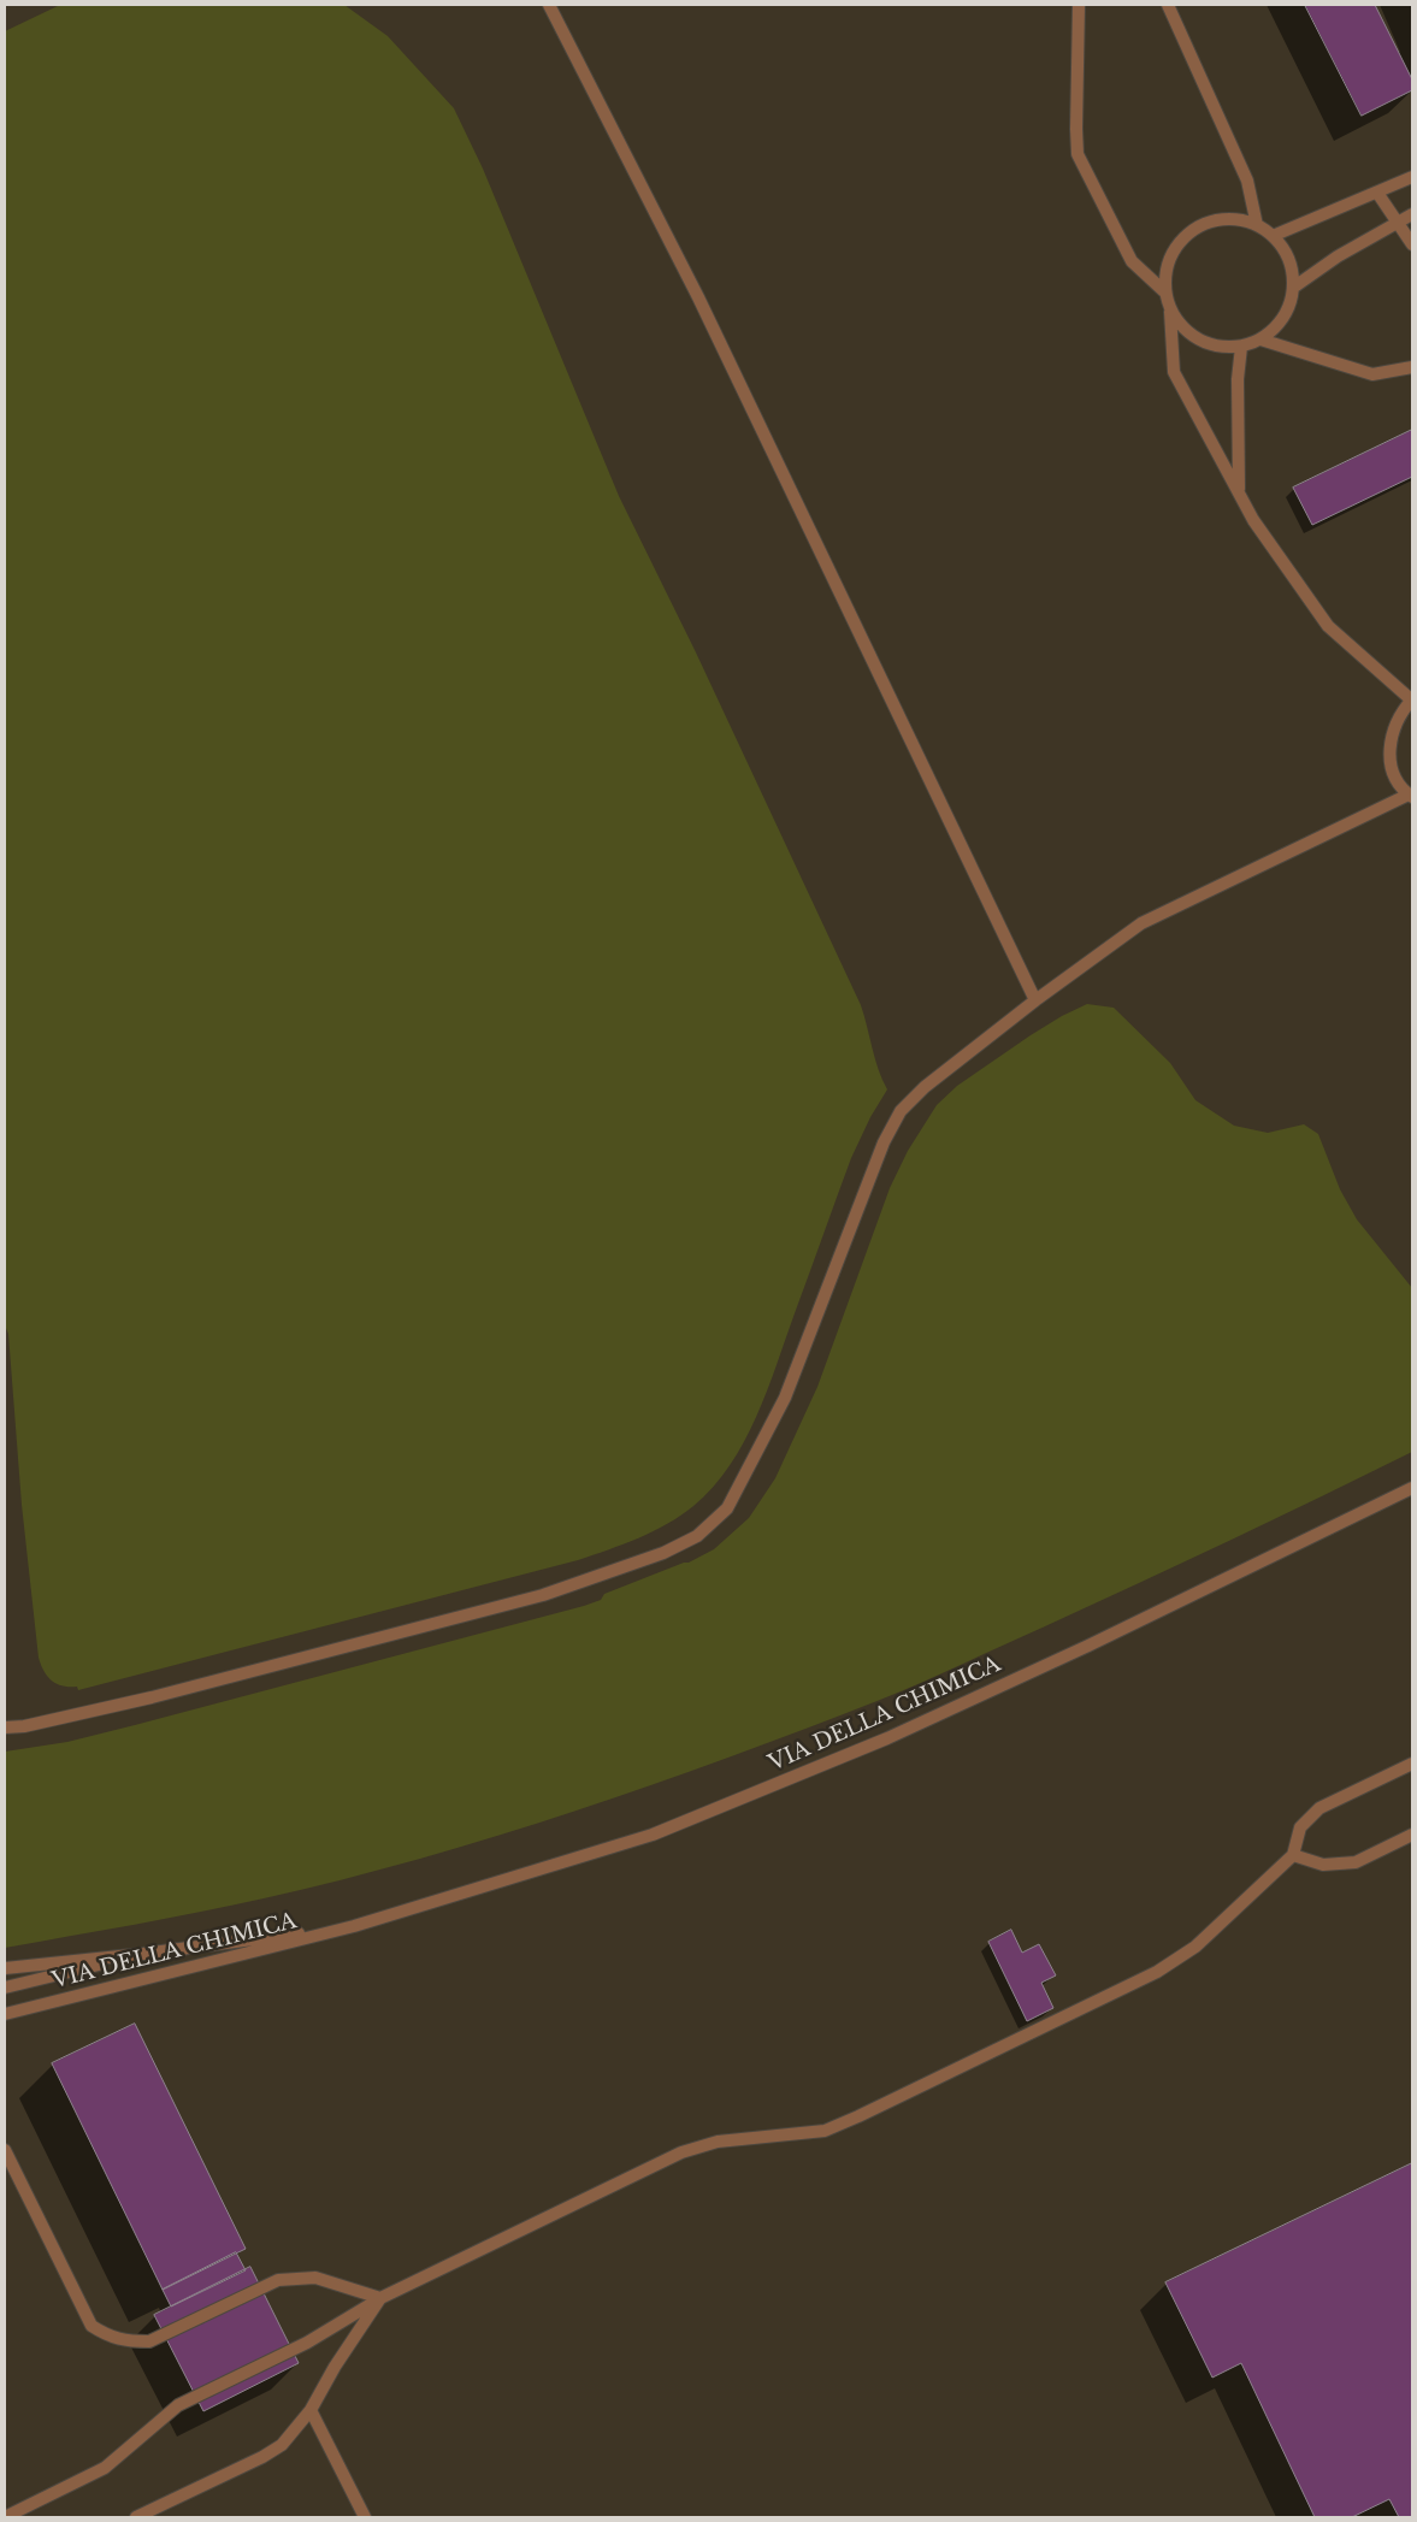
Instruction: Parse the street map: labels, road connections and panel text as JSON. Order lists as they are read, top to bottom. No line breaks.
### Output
{"streets":{"lane":["VIA DELLA CHIMICA"]}}
